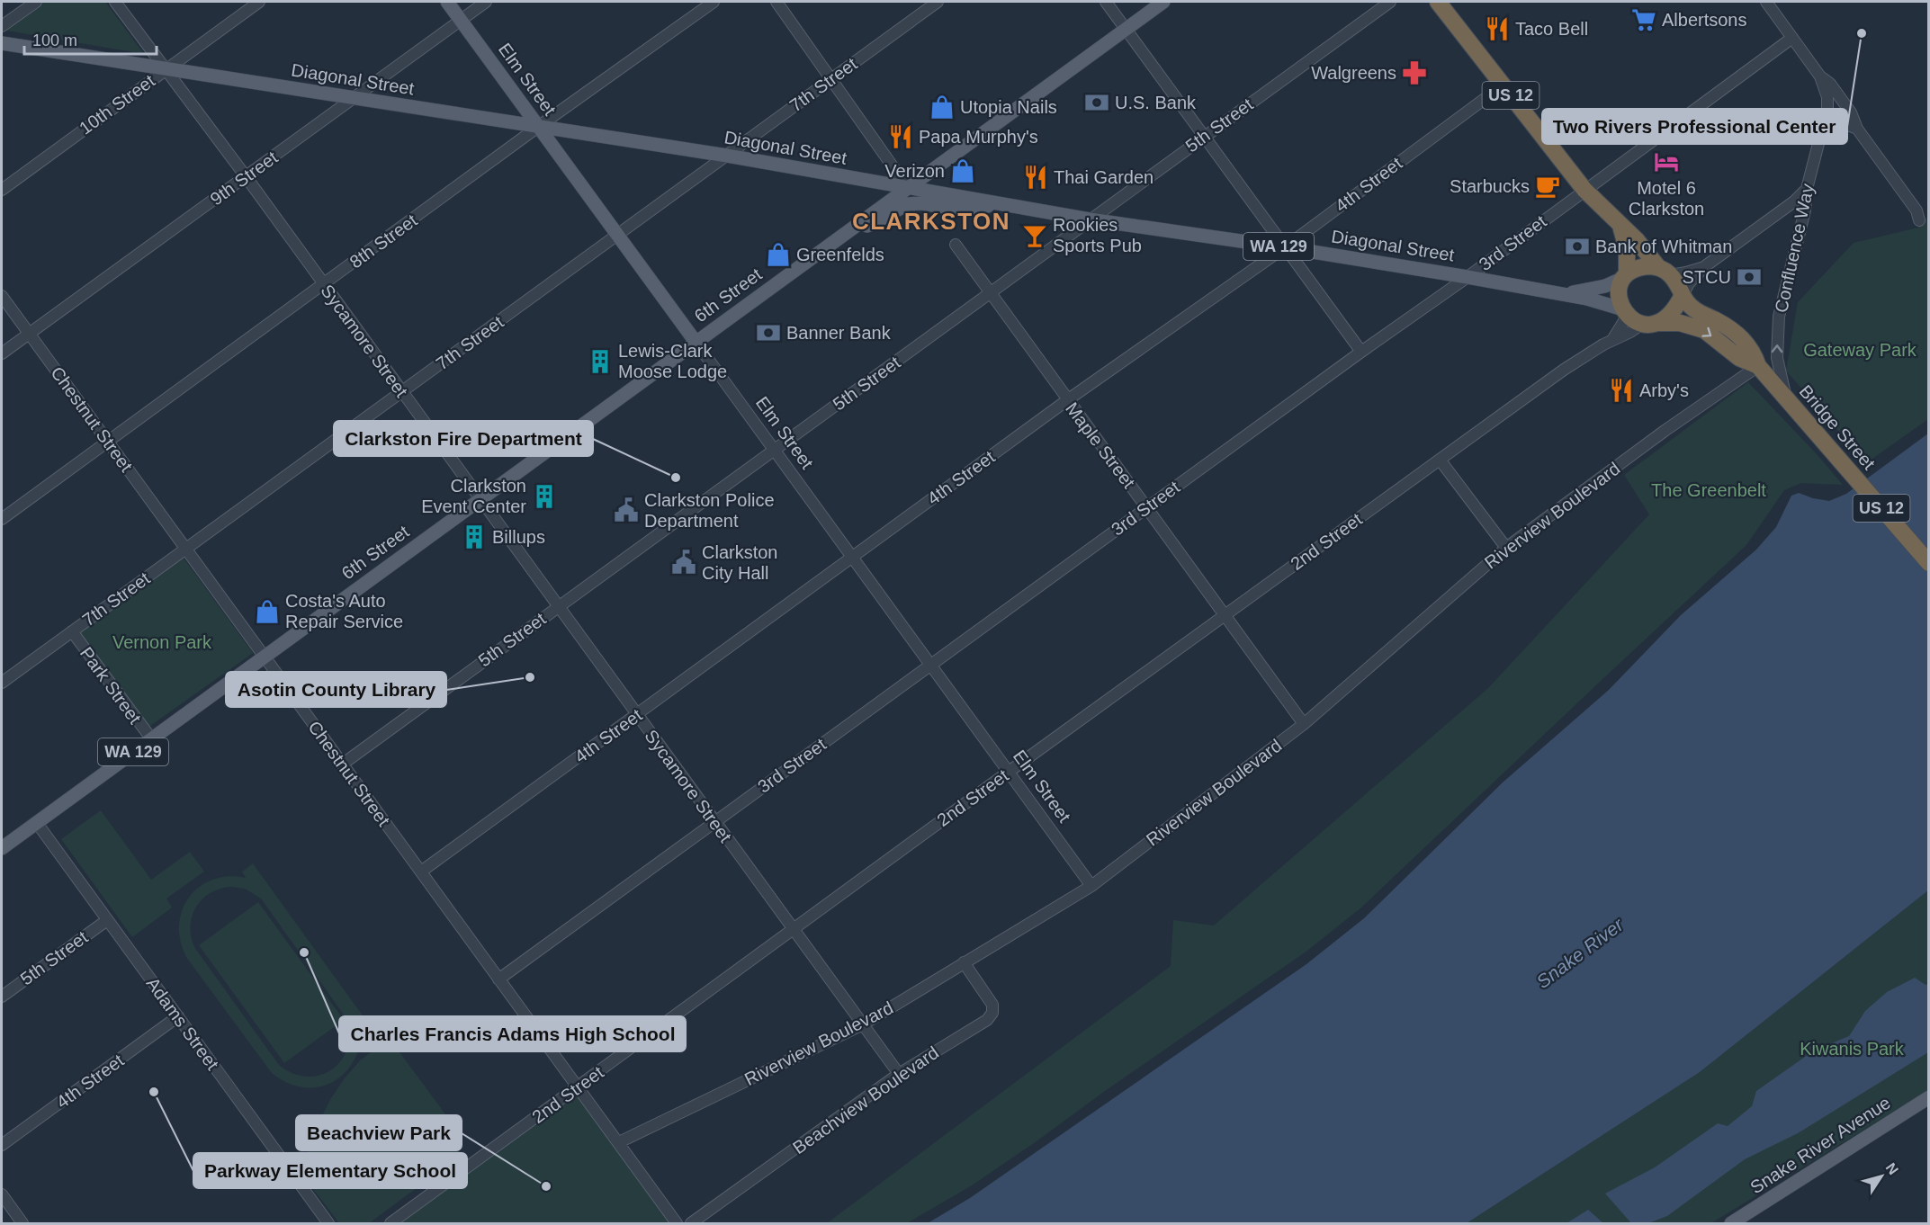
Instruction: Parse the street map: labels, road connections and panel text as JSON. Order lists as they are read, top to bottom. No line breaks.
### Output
{"streets":{"highway":["US 12","Bridge Street"],"main road":["Diagonal Street","Elm Street","WA 129","6th Street","Snake River Avenue"],"street":["7th Street","10th Street","5th Street","9th Street","4th Street","8th Street","3rd Street","Confluence Way","Sycamore Street","Chestnut Street","Maple Street","Riverview Boulevard","2nd Street","Park Street","Adams Street","Beachview Boulevard"]},"crossings":[["Diagonal Street","Elm Street"],["Diagonal Street","7th Street"],["Diagonal Street","US 12"],["Diagonal Street","10th Street"],["Diagonal Street","5th Street"],["Diagonal Street","9th Street"],["Diagonal Street","4th Street"],["Diagonal Street","8th Street"],["Diagonal Street","3rd Street"],["Diagonal Street","WA 129"],["Diagonal Street","6th Street"],["Diagonal Street","Sycamore Street"],["Diagonal Street","Bridge Street"],["Diagonal Street","2nd Street"],["Elm Street","7th Street"],["Elm Street","5th Street"],["Elm Street","9th Street"],["Elm Street","4th Street"],["Elm Street","8th Street"],["Elm Street","3rd Street"],["Elm Street","6th Street"],["Elm Street","Riverview Boulevard"],["Elm Street","2nd Street"],["7th Street","Sycamore Street"],["7th Street","Chestnut Street"],["7th Street","Park Street"],["US 12","4th Street"],["US 12","3rd Street"],["US 12","Bridge Street"],["US 12","2nd Street"],["10th Street","Sycamore Street"],["5th Street","Sycamore Street"],["5th Street","Chestnut Street"],["5th Street","Maple Street"],["5th Street","Adams Street"],["9th Street","Sycamore Street"],["9th Street","Chestnut Street"],["4th Street","Sycamore Street"],["4th Street","Chestnut Street"],["4th Street","Maple Street"],["4th Street","Adams Street"],["8th Street","Sycamore Street"],["8th Street","Chestnut Street"],["3rd Street","Sycamore Street"],["3rd Street","Chestnut Street"],["3rd Street","Maple Street"],["WA 129","6th Street"],["Confluence Way","Bridge Street"],["6th Street","Sycamore Street"],["6th Street","Chestnut Street"],["6th Street","Park Street"],["6th Street","Adams Street"],["Sycamore Street","Riverview Boulevard"],["Sycamore Street","2nd Street"],["Sycamore Street","Beachview Boulevard"],["Chestnut Street","Riverview Boulevard"],["Chestnut Street","2nd Street"],["Bridge Street","Riverview Boulevard"],["Bridge Street","2nd Street"],["Maple Street","Riverview Boulevard"],["Maple Street","2nd Street"],["Riverview Boulevard","Beachview Boulevard"]],"one_way":["Confluence Way"],"districts":["CLARKSTON"],"water":["Snake River"],"parks":["Gateway Park","The Greenbelt","Vernon Park","Kiwanis Park"],"places":{"supermarket":["Albertsons"],"restaurant":["Taco Bell","Papa Murphy's","Thai Garden","Arby's"],"other":["Two Rivers Professional Center","Clarkston Fire Department","Asotin County Library","Charles Francis Adams High School","Parkway Elementary School","Beachview Park"],"pharmacy":["Walgreens"],"bank":["U.S. Bank","Bank of Whitman","STCU","Banner Bank"],"shop":["Utopia Nails","Verizon","Greenfelds","Costa's Auto Repair Service"],"hotel":["Motel 6 Clarkston"],"cafe":["Starbucks"],"bar":["Rookies Sports Pub"],"building":["Lewis-Clark Moose Lodge","Clarkston Event Center","Billups"],"public building":["Clarkston Police Department","Clarkston City Hall"]},"scale_bar":"100 m","north":"top right"}
